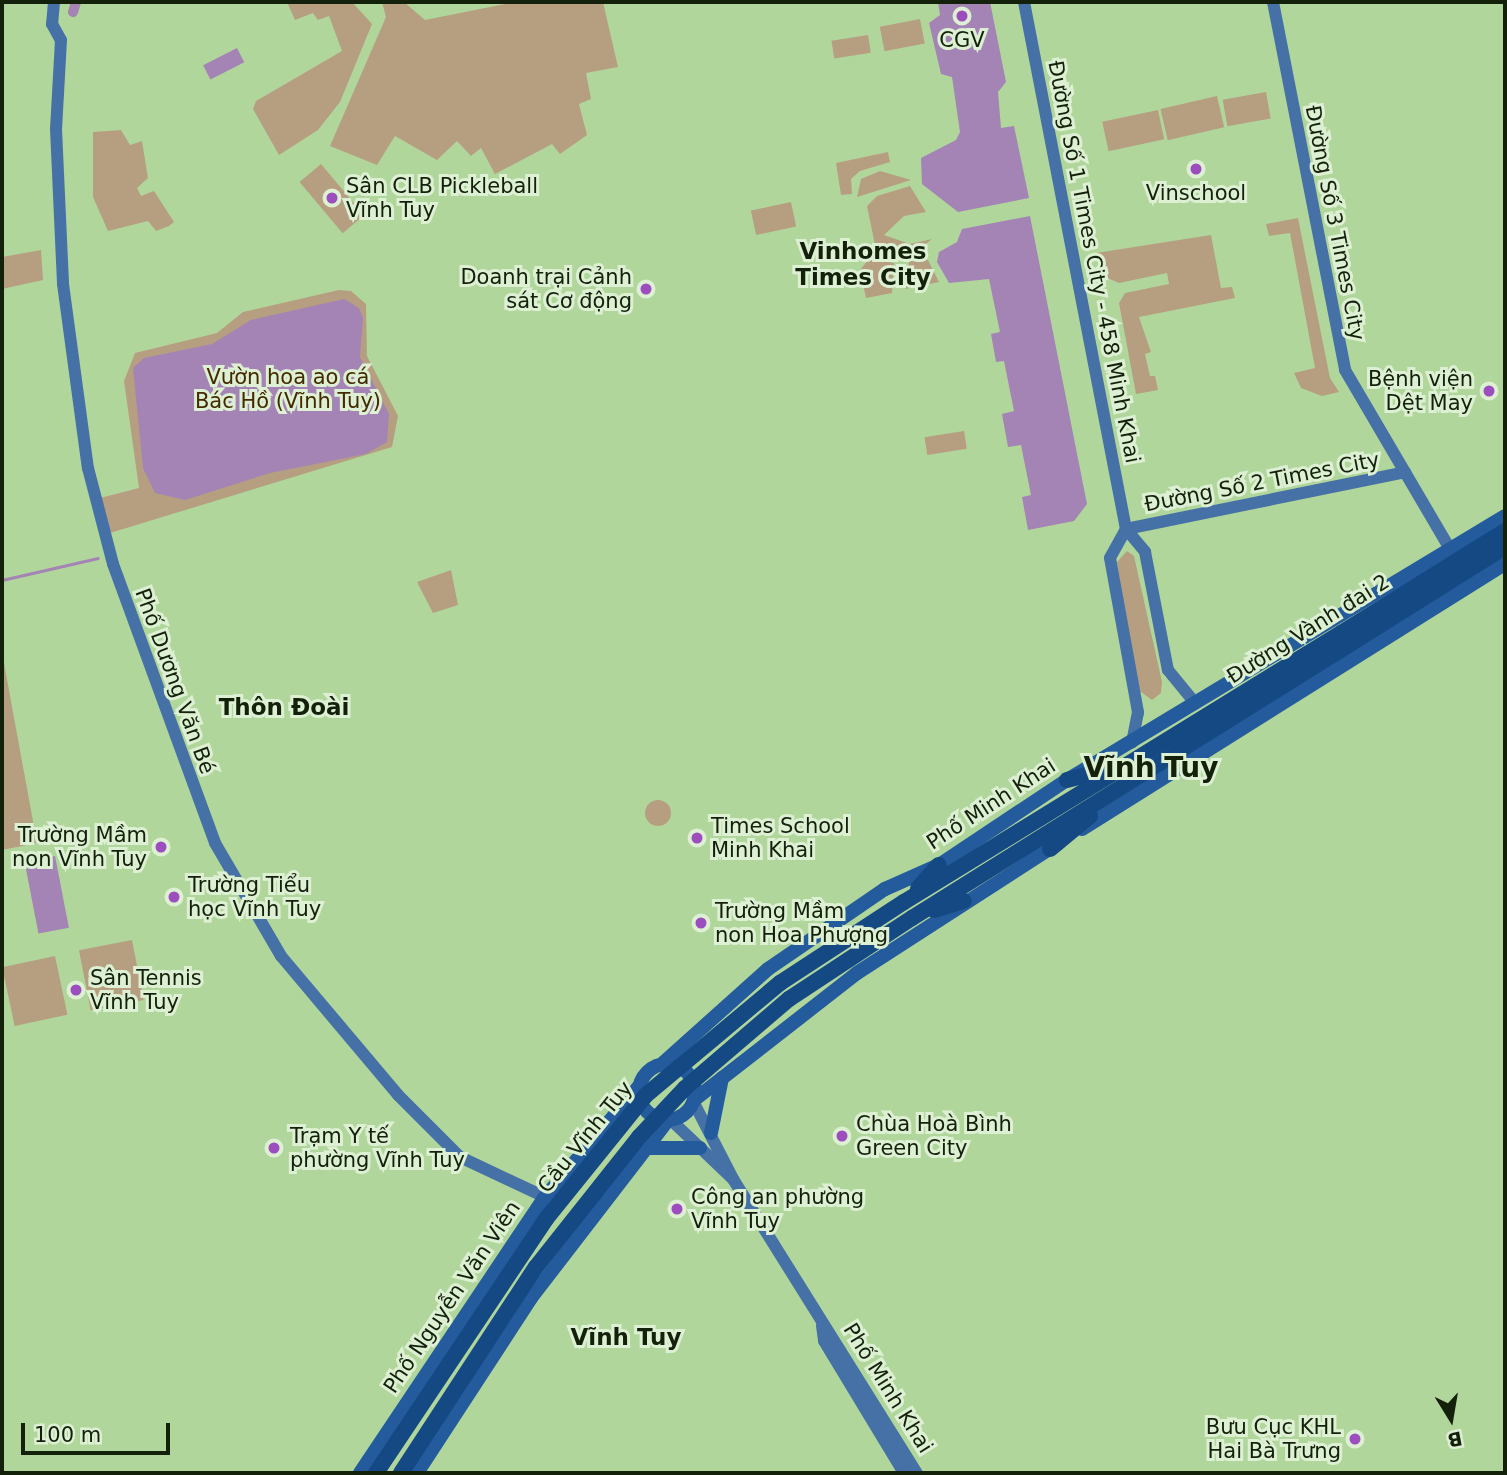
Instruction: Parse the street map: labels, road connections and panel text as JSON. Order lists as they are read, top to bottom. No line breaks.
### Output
{"streets":{"highway":["Đường Vành đai 2","Cầu Vĩnh Tuy"],"main road":["Phố Minh Khai","Phố Nguyễn Văn Viên"],"street":["Đường Số 3 Times City","Đường Số 1 Times City - 458 Minh Khai","Đường Số 2 Times City","Phố Dương Văn Bé"]},"crossings":[["Đường Số 3 Times City","Đường Số 2 Times City"],["Đường Số 3 Times City","Phố Minh Khai"],["Đường Số 1 Times City - 458 Minh Khai","Đường Số 2 Times City"],["Đường Số 1 Times City - 458 Minh Khai","Phố Minh Khai"],["Phố Dương Văn Bé","Phố Nguyễn Văn Viên"],["Phố Minh Khai","Phố Nguyễn Văn Viên"]],"districts":["Vinhomes Times City","Thôn Đoài","Vĩnh Tuy","Vĩnh Tuy"],"parks":["Vườn hoa ao cá Bác Hồ (Vĩnh Tuy)"],"places":["CGV","Vinschool","Sân CLB Pickleball Vĩnh Tuy","Doanh trại Cảnh sát Cơ động","Bệnh viện Dệt May","Times School Minh Khai","Trường Mầm non Vĩnh Tuy","Trường Tiểu học Vĩnh Tuy","Trường Mầm non Hoa Phượng","Sân Tennis Vĩnh Tuy","Chùa Hoà Bình Green City","Trạm Y tế phường Vĩnh Tuy","Công an phường Vĩnh Tuy","Bưu Cục KHL Hai Bà Trưng"],"scale_bar":"100 m","north":"bottom"}
